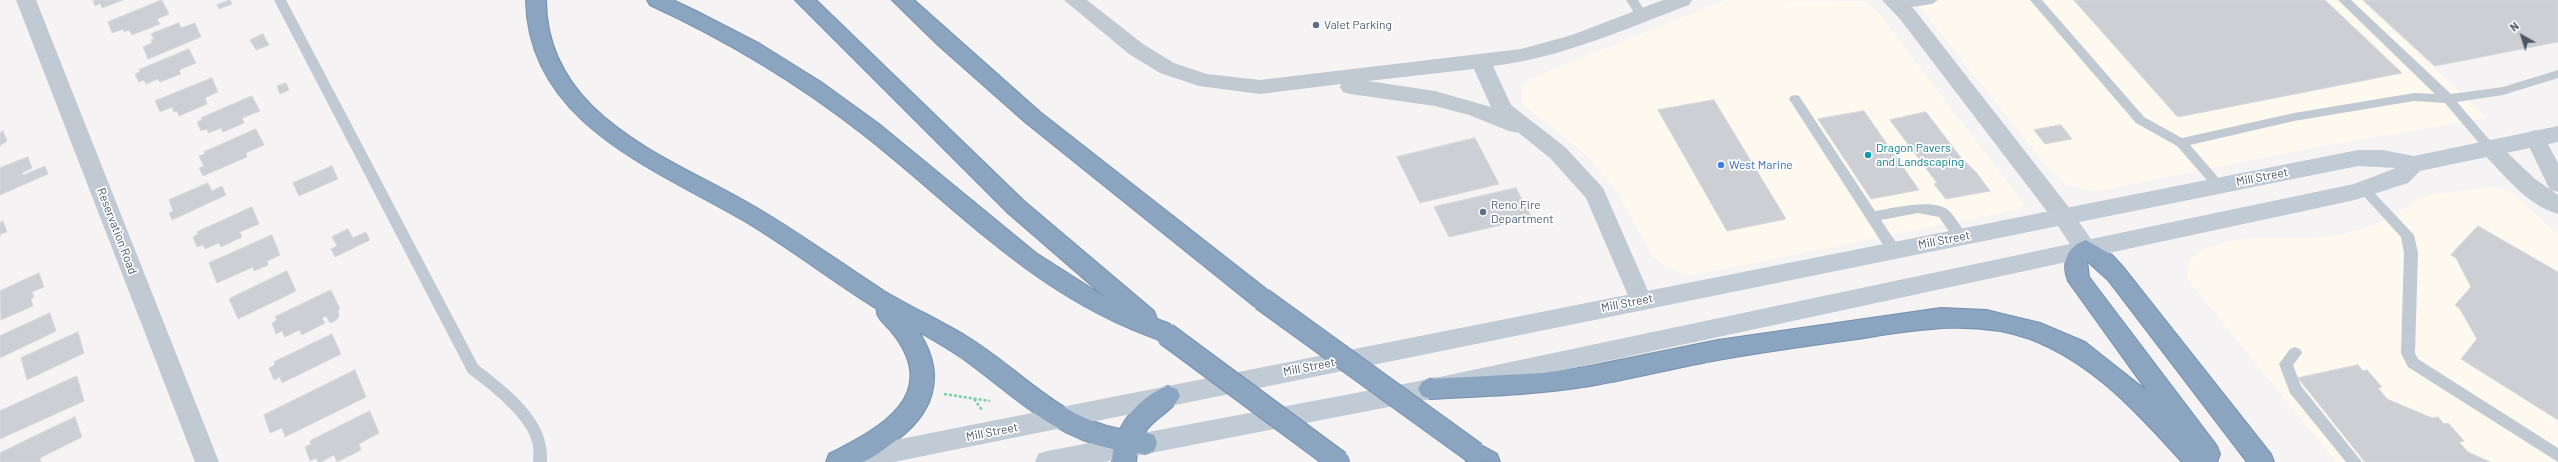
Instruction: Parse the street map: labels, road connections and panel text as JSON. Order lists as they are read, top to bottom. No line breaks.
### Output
{"streets":{"main road":["Mill Street"],"street":["Reservation Road"]},"places":["Valet Parking","Dragon Pavers and Landscaping","West Marine","Reno Fire Department"],"north":"top left"}
